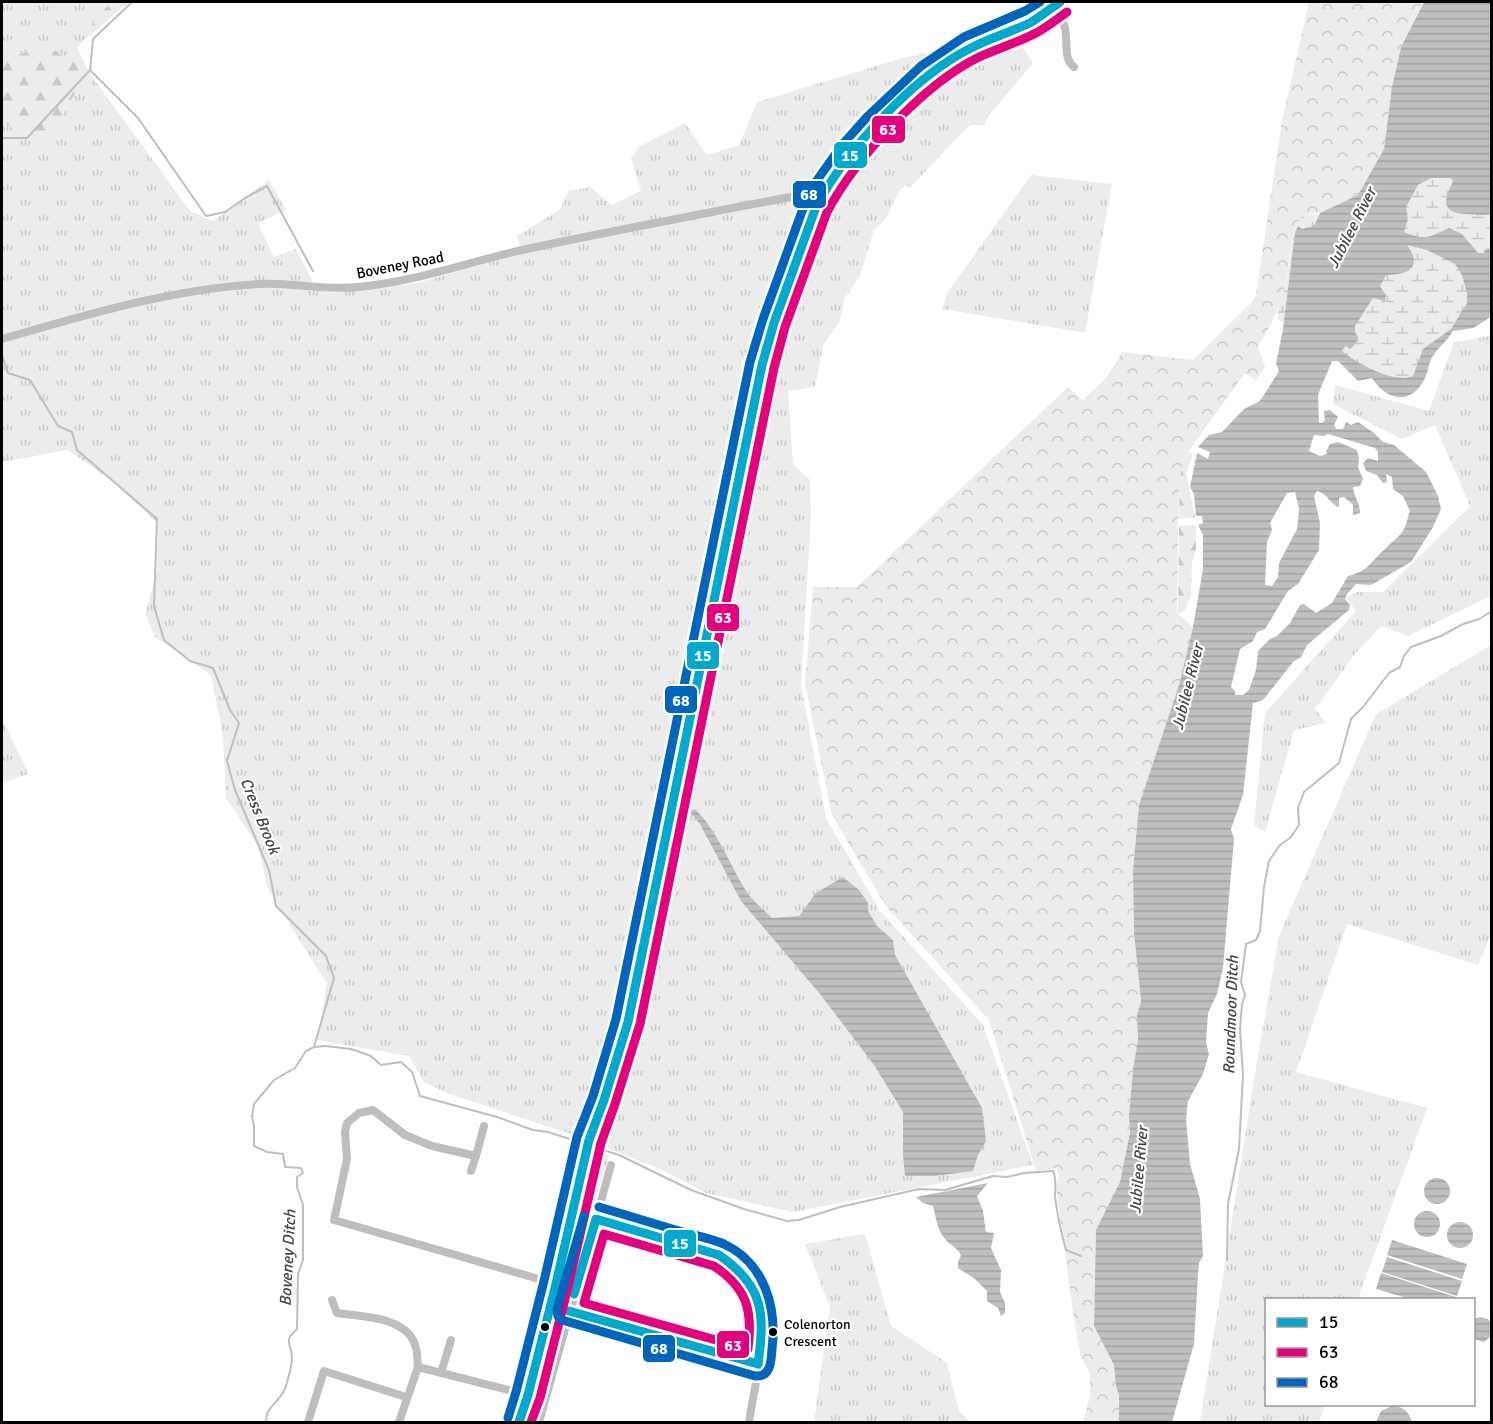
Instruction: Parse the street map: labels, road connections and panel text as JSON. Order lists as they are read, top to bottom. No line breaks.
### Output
{"streets":{"street":["Boveney Road"]},"water":["Jubilee River","Cress Brook","Roundmoor Ditch","Boveney Ditch"],"places":["Colenorton Crescent"],"lines":["transit line 15","transit line 68","transit line 63"],"legend":["15","63","68"]}
